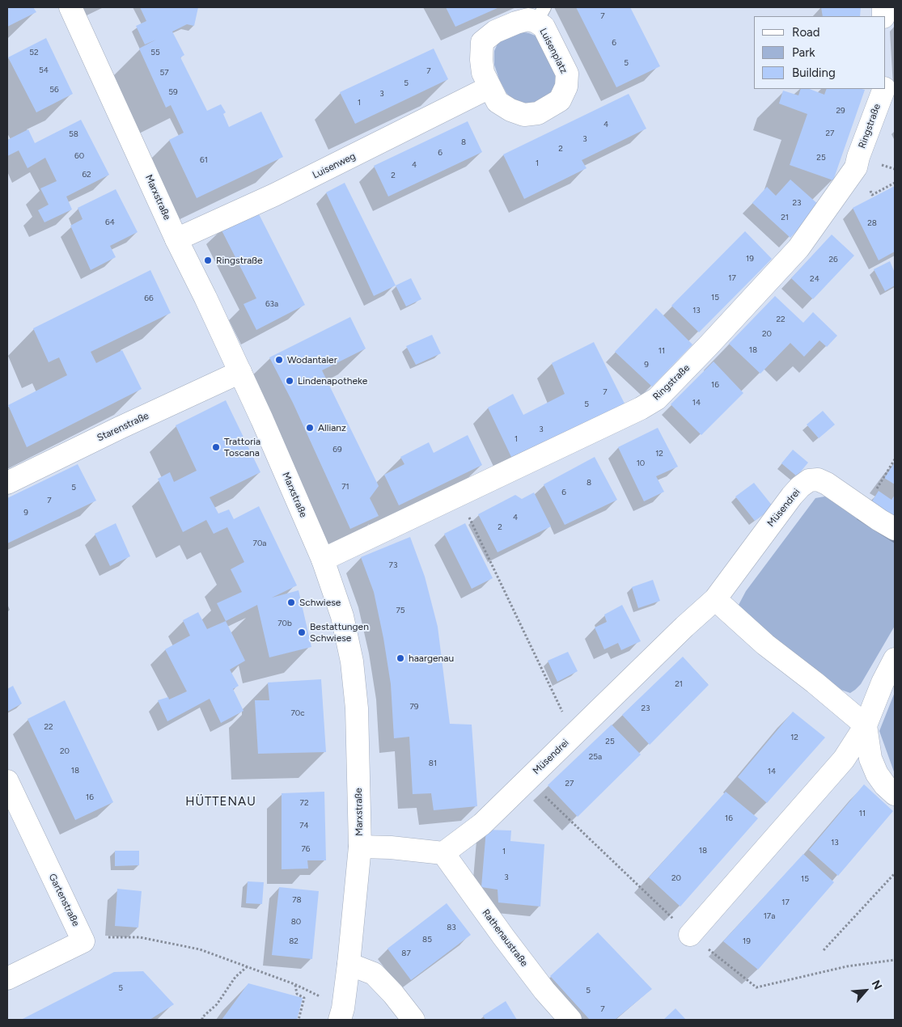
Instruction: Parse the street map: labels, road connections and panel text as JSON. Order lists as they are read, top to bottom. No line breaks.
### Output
{"streets":{"street":["Luisenplatz","Ringstraße","Luisenweg","Marxstraße","Starenstraße","Müsendrei","Gartenstraße","Rathenaustraße"]},"crossings":[["Luisenplatz","Luisenweg"],["Ringstraße","Marxstraße"],["Luisenweg","Marxstraße"],["Marxstraße","Starenstraße"],["Müsendrei","Rathenaustraße"]],"districts":["HÜTTENAU"],"places":["Ringstraße","Wodantaler","Lindenapotheke","Allianz","Trattoria Toscana","Schwiese","Bestattungen Schwiese","haargenau"],"house_numbers":["7","6","52","55","5","54","7","57","5","56","59","3","1","29","4","27","58","3","8","2","6","60","25","61","1","4","62","2","23","21","64","28","19","26","17","24","15","66","63a","13","22","20","18","11","9","16","7","14","5","3","1","69","12","10","8","71","5","6","7","9","4","2","70a","73","75","70b","21","79","23","70c","22","12","25","20","25a","81","18","14","27","16","72","11","16","74","13","76","18","1","3","20","15","78","17","17a","80","83","85","82","19","87","5","5","7"],"legend":["Road","Park","Building"],"north":"top right"}
